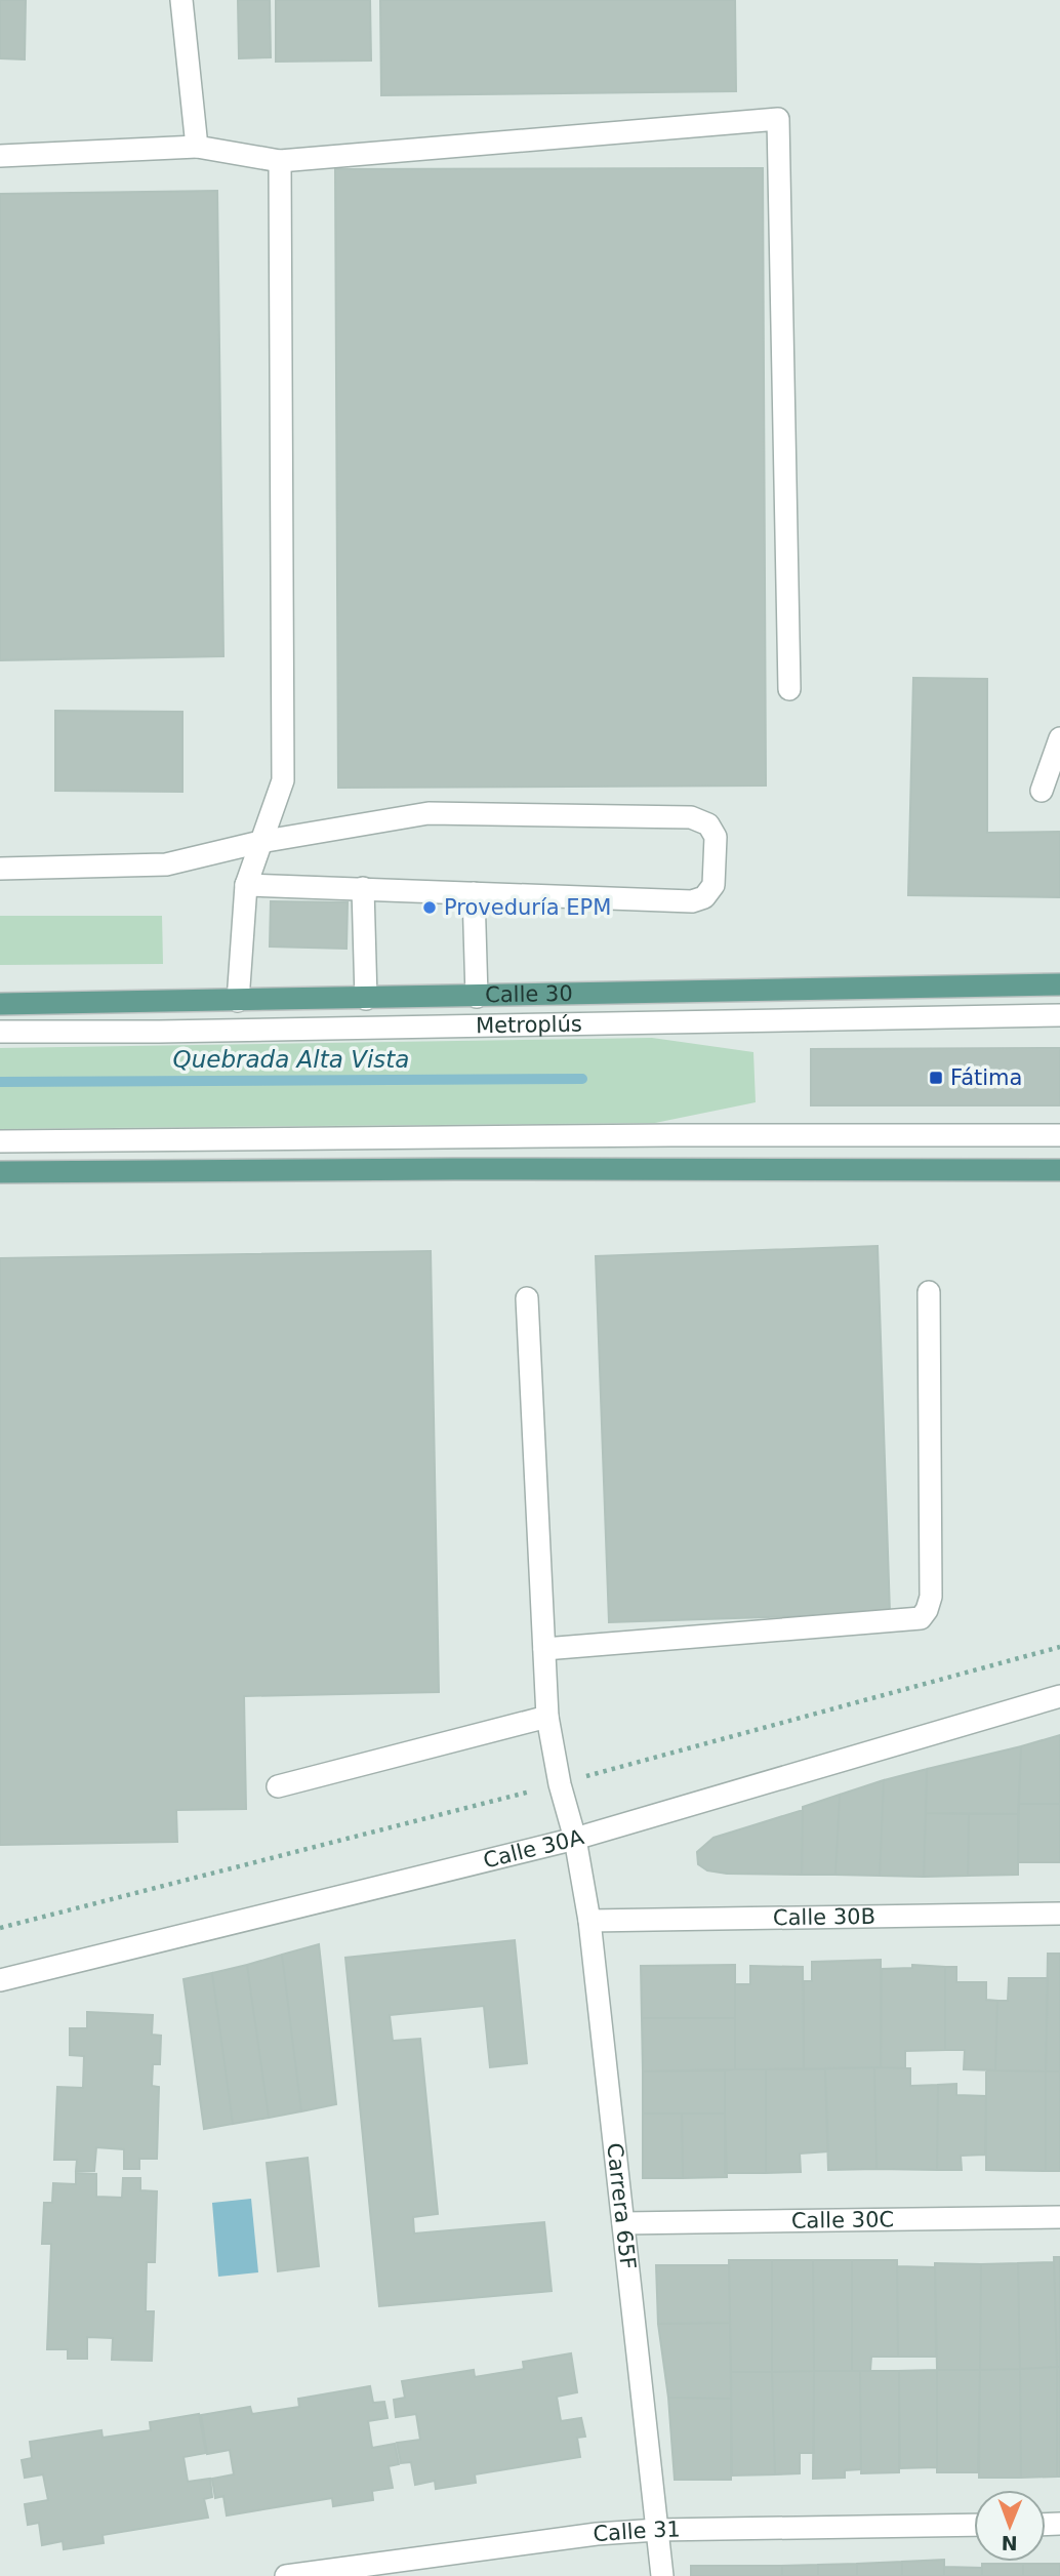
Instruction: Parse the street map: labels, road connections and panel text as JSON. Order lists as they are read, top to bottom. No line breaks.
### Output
{"streets":{"main road":["Calle 30"],"street":["Metroplús","Calle 30A","Calle 30B","Carrera 65F","Calle 30C","Calle 31"]},"crossings":[["Calle 30A","Carrera 65F"],["Calle 30B","Carrera 65F"],["Carrera 65F","Calle 30C"],["Carrera 65F","Calle 31"]],"water":["Quebrada Alta Vista"],"places":{"other":["Proveduría EPM"],"transit":["Fátima"]},"north":"bottom"}
